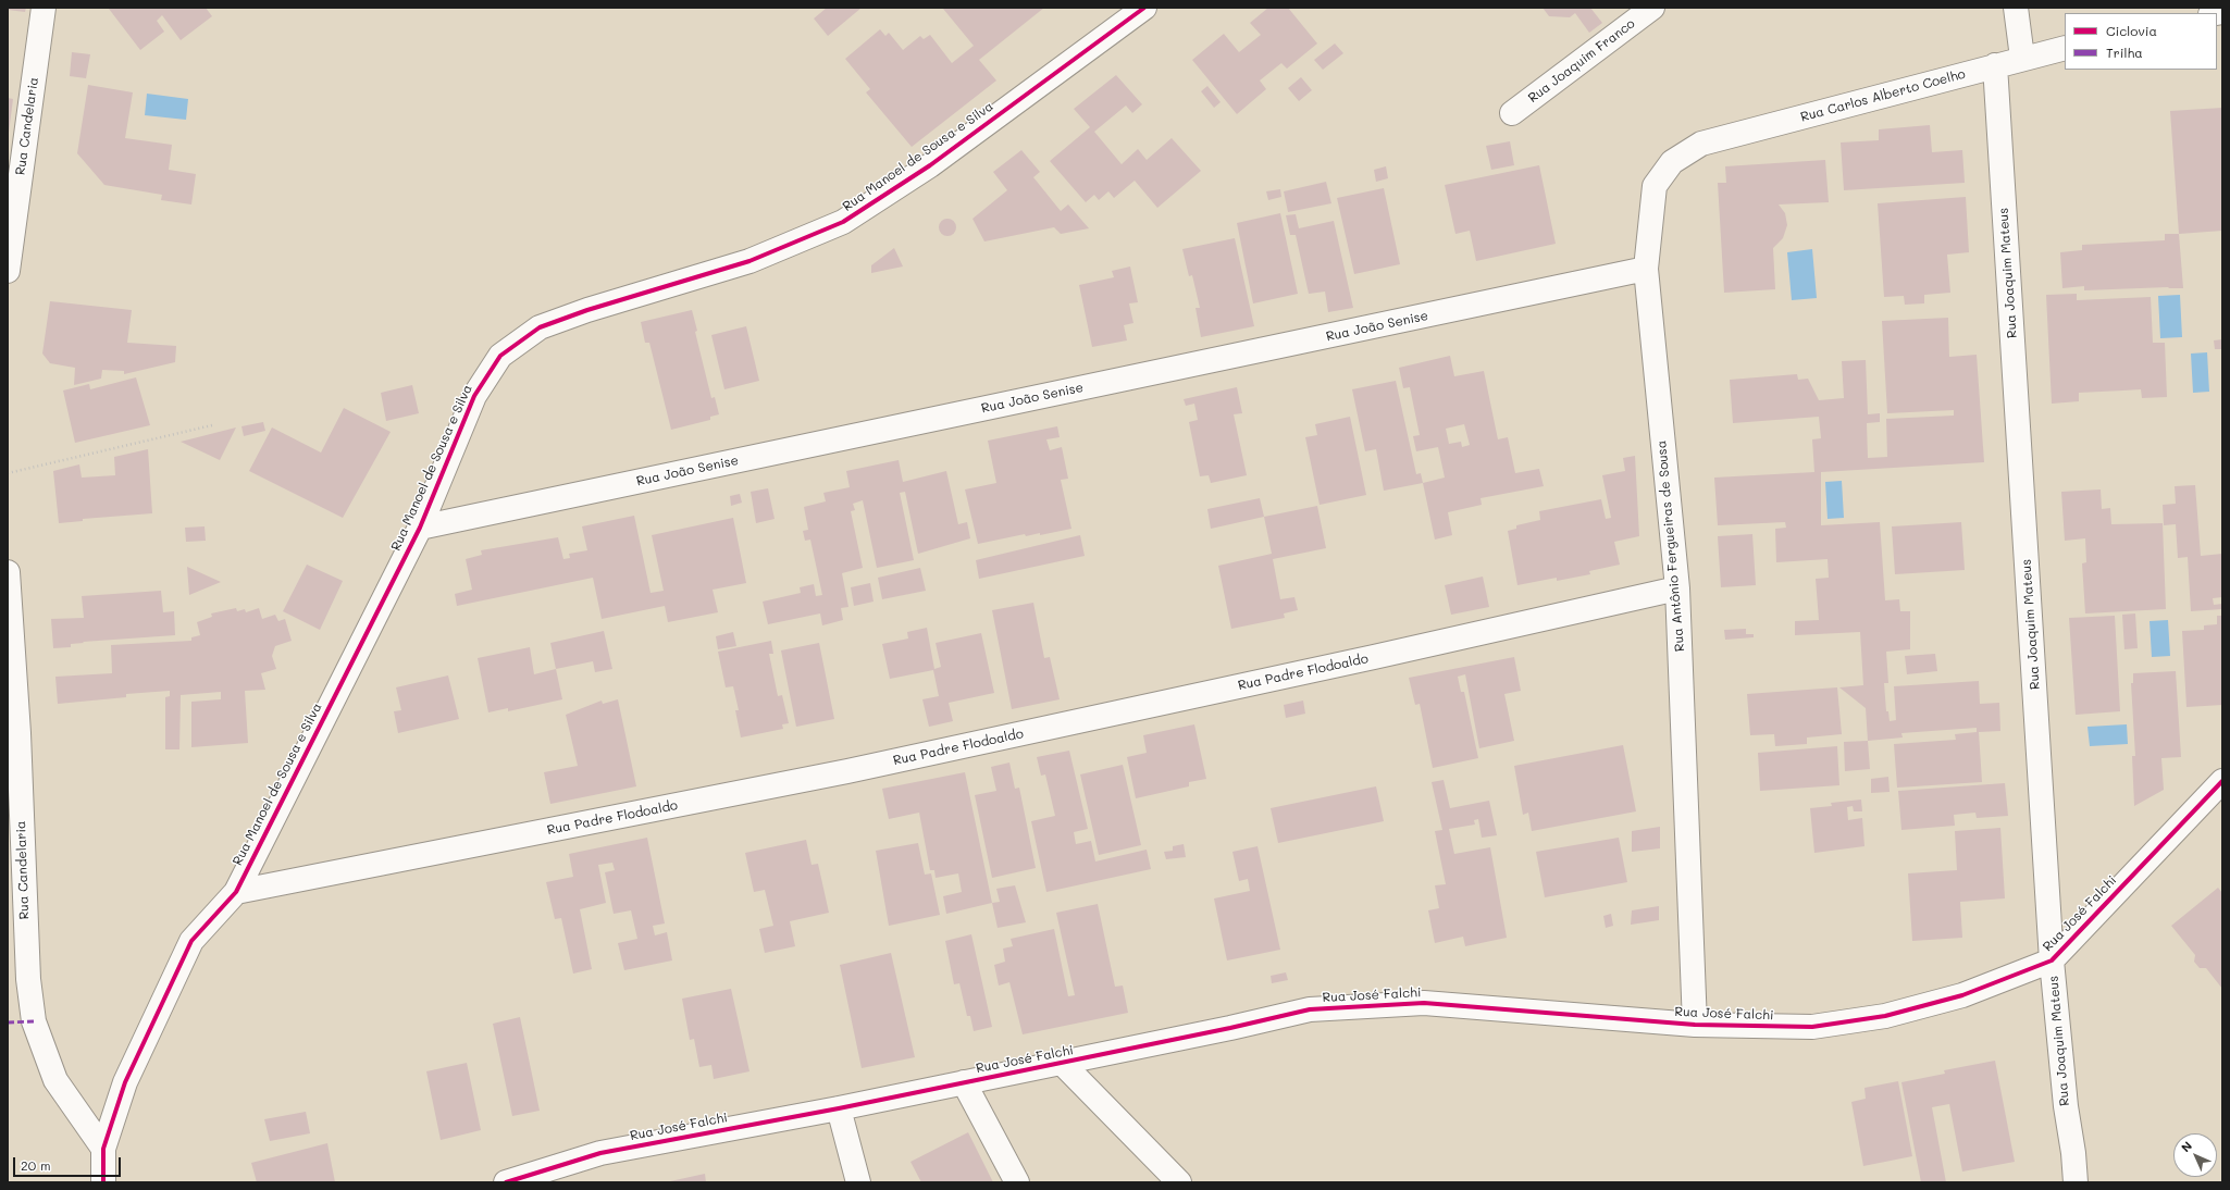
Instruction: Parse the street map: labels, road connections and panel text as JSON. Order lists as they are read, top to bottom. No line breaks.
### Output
{"streets":{"street":["Rua Joaquim Franco","Rua Carlos Alberto Coelho","Rua Candelaria","Rua Manoel de Sousa e Silva","Rua Joaquim Mateus","Rua João Senise","Rua Antônio Fergueiras de Sousa","Rua Padre Flodoaldo","Rua José Falchi"]},"crossings":[["Rua Carlos Alberto Coelho","Rua Joaquim Mateus"],["Rua Carlos Alberto Coelho","Rua Antônio Fergueiras de Sousa"],["Rua Candelaria","Rua Manoel de Sousa e Silva"],["Rua Manoel de Sousa e Silva","Rua João Senise"],["Rua Manoel de Sousa e Silva","Rua Padre Flodoaldo"],["Rua Joaquim Mateus","Rua José Falchi"],["Rua João Senise","Rua Antônio Fergueiras de Sousa"],["Rua Antônio Fergueiras de Sousa","Rua Padre Flodoaldo"],["Rua Antônio Fergueiras de Sousa","Rua José Falchi"]],"legend":["Ciclovia","Trilha"],"scale_bar":"20 m","north":"top left"}
